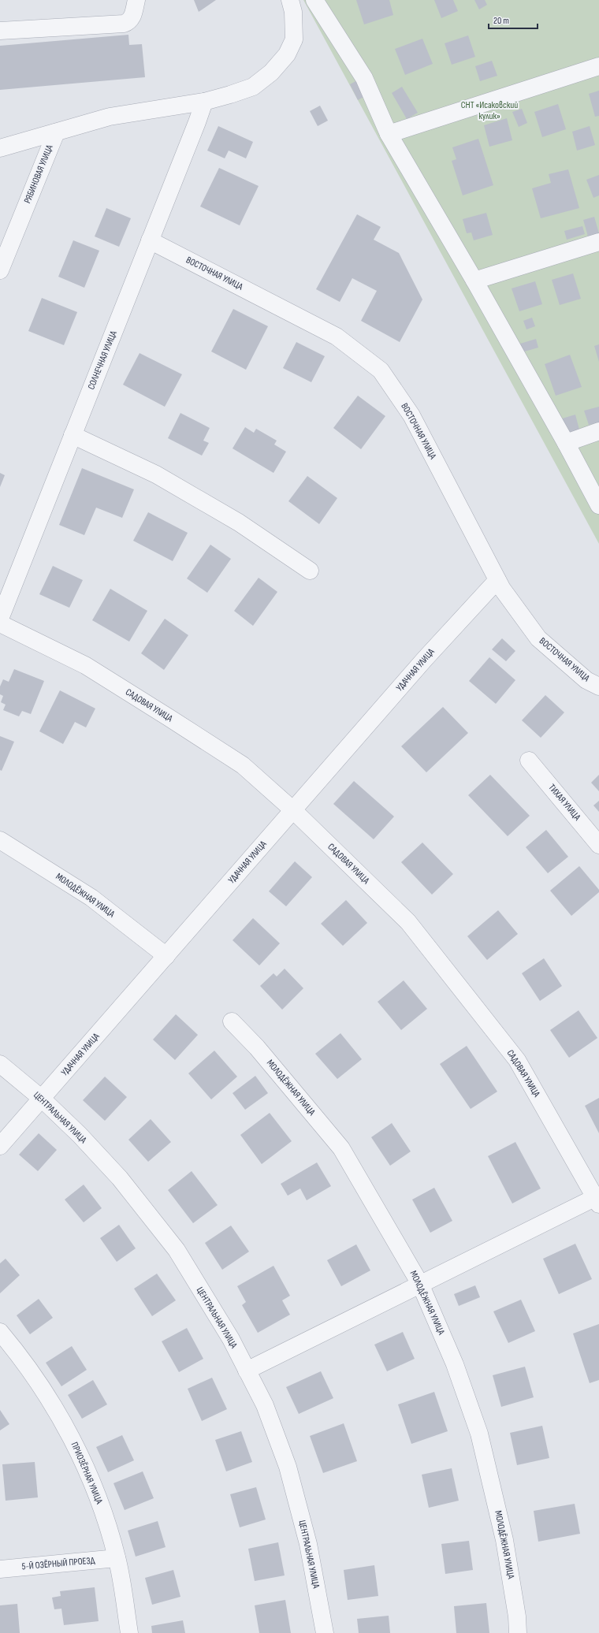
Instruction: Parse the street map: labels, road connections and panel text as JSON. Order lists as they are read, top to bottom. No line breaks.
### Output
{"streets":{"street":["РЯБИНОВАЯ УЛИЦА","ВОСТОЧНАЯ УЛИЦА","СОЛНЕЧНАЯ УЛИЦА","УДАЧНАЯ УЛИЦА","САДОВАЯ УЛИЦА","ТИХАЯ УЛИЦА","МОЛОДЁЖНАЯ УЛИЦА","ЦЕНТРАЛЬНАЯ УЛИЦА","ПРИОЗЁРНАЯ УЛИЦА","5-Й ОЗЁРНЫЙ ПРОЕЗД"]},"crossings":[["ВОСТОЧНАЯ УЛИЦА","СОЛНЕЧНАЯ УЛИЦА"],["ВОСТОЧНАЯ УЛИЦА","УДАЧНАЯ УЛИЦА"],["УДАЧНАЯ УЛИЦА","САДОВАЯ УЛИЦА"],["УДАЧНАЯ УЛИЦА","МОЛОДЁЖНАЯ УЛИЦА"],["УДАЧНАЯ УЛИЦА","ЦЕНТРАЛЬНАЯ УЛИЦА"],["ПРИОЗЁРНАЯ УЛИЦА","5-Й ОЗЁРНЫЙ ПРОЕЗД"]],"parks":["СНТ «Исаковский кулик»"],"scale_bar":"20 m"}
